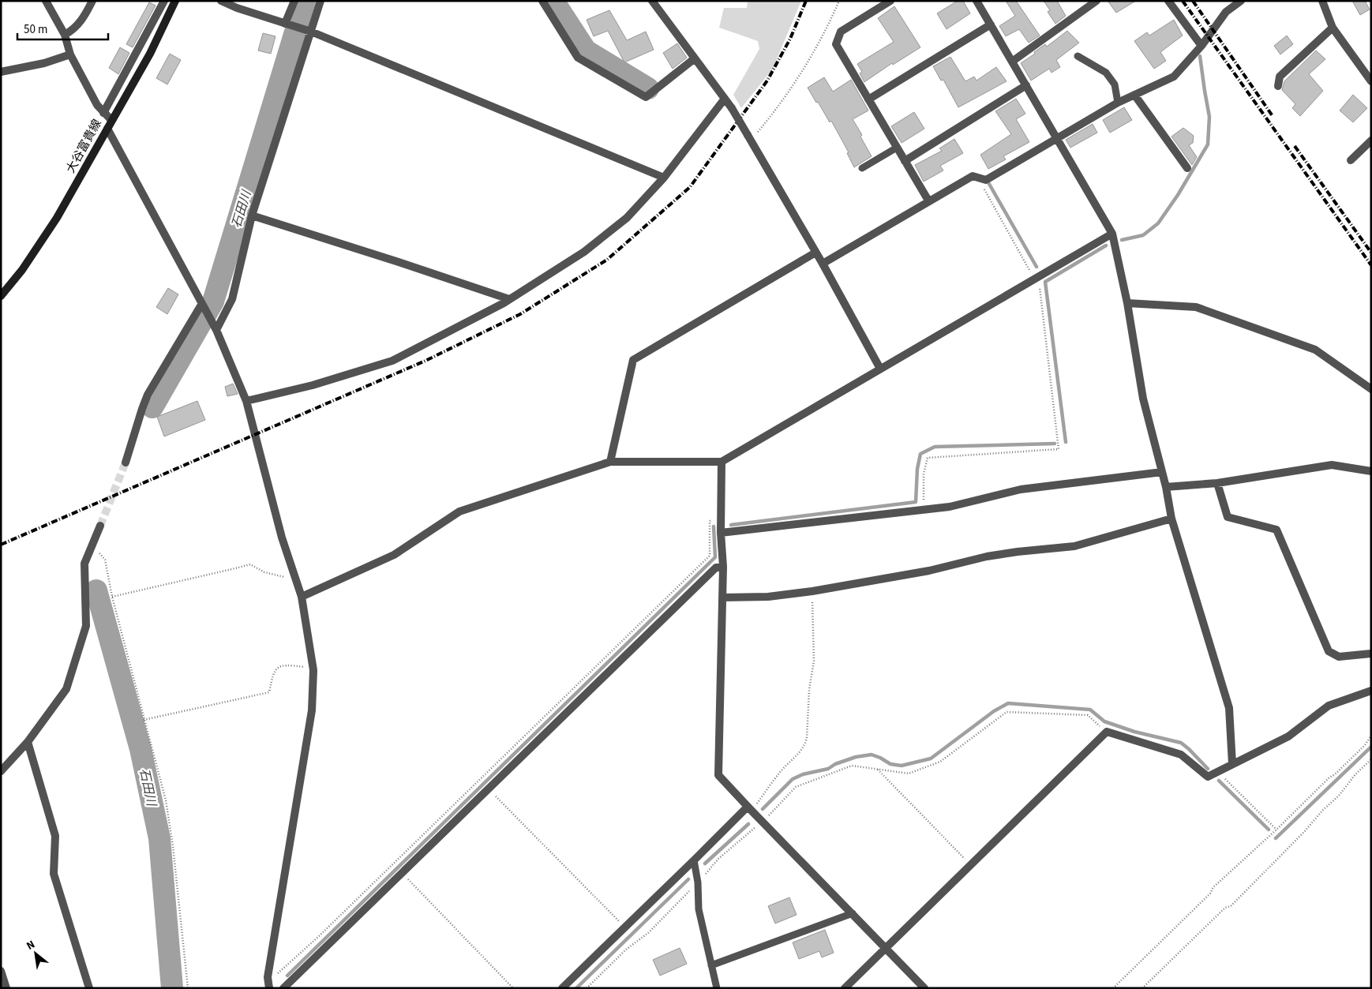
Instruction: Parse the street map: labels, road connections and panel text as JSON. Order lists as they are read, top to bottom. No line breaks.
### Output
{"streets":{"main road":["大谷富貴線"]},"water":["石田川"],"scale_bar":"50 m","north":"top left"}
